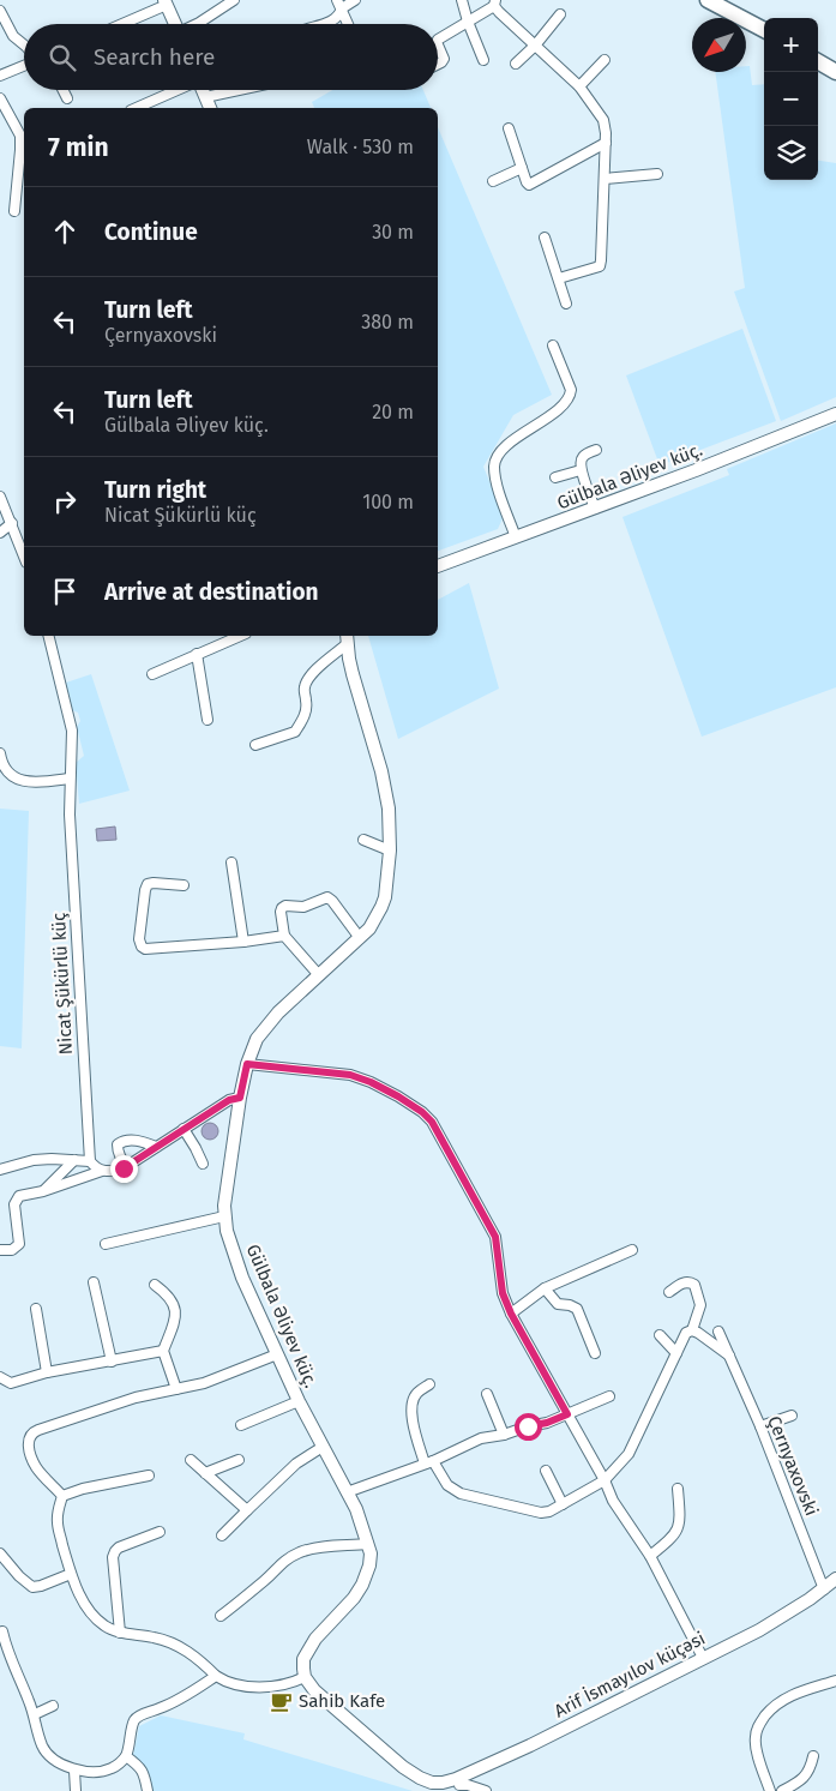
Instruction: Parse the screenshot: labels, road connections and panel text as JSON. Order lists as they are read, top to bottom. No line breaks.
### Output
{"streets":{"street":["Gülbala Əliyev küç.","Nicat Şükürlü küç","Çernyaxovski","Arif İsmayılov küçəsi"]},"crossings":[["Gülbala Əliyev küç.","Arif İsmayılov küçəsi"],["Çernyaxovski","Arif İsmayılov küçəsi"]],"places":{"cafe":["Sahib Kafe"]},"north":"bottom left","page":{"map_buttons":["+","−"],"search":"Search here","heading":["7 min","Walk · 530 m"],"list":[["Continue","30 m"],["Turn left","Çernyaxovski","380 m"],["Turn left","Gülbala Əliyev küç.","20 m"],["Turn right","Nicat Şükürlü küç","100 m"],"Arrive at destination"]}}
